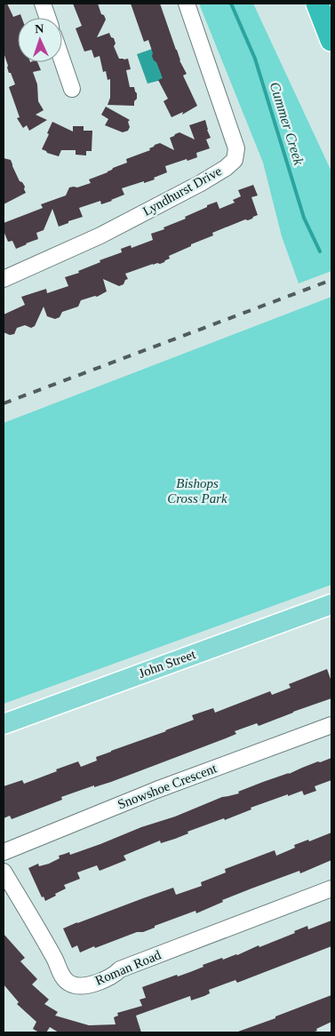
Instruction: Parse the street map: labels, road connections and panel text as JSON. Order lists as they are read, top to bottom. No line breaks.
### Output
{"streets":{"main road":["John Street"],"street":["Lyndhurst Drive","Snowshoe Crescent","Roman Road"]},"water":["Cummer Creek"],"parks":["Bishops Cross Park"],"north":"top"}
